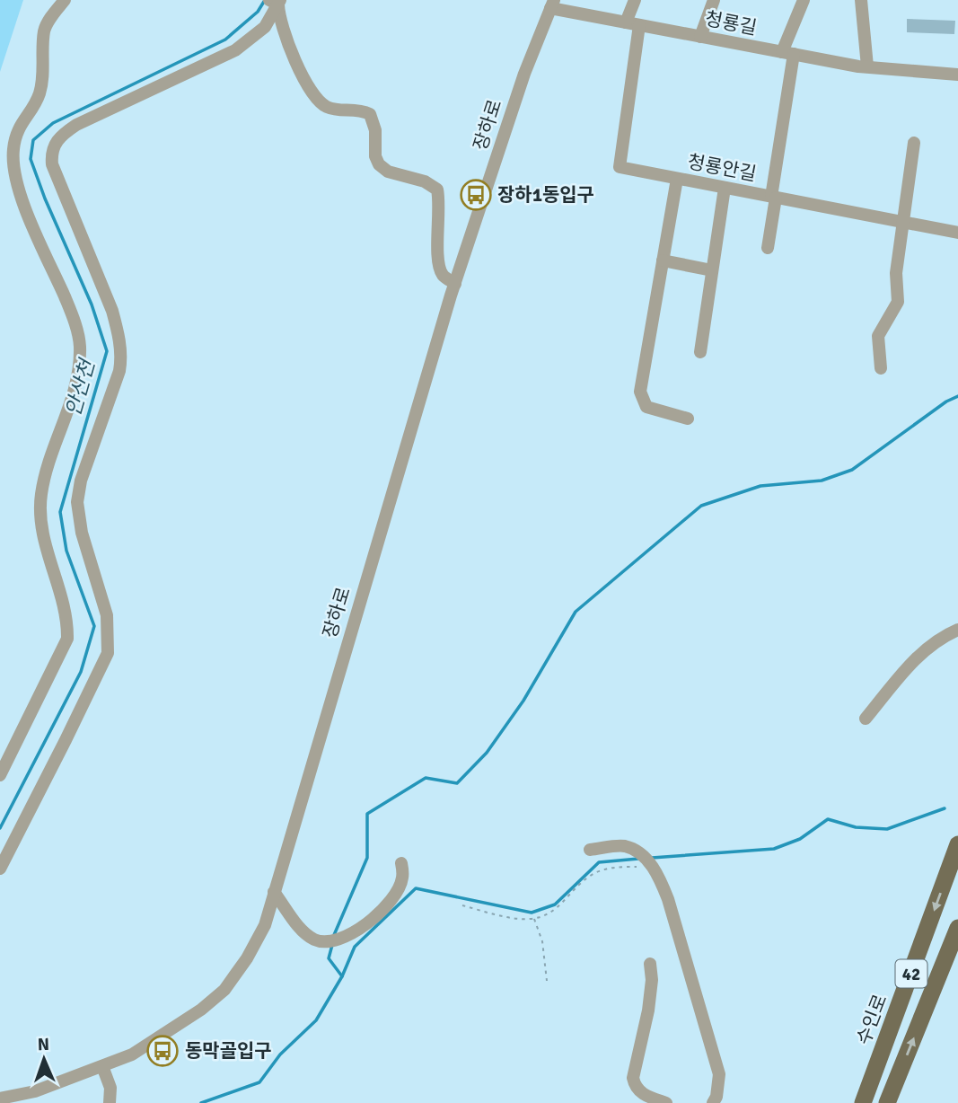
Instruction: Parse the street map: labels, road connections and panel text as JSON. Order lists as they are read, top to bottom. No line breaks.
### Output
{"streets":{"main road":["42","수인로"],"street":["청룡길","장하로","청룡안길"]},"crossings":[["청룡길","장하로"],["청룡길","청룡안길"]],"water":["안산천"],"places":{"bus stop":["장하1동입구","동막골입구"]},"north":"top"}
